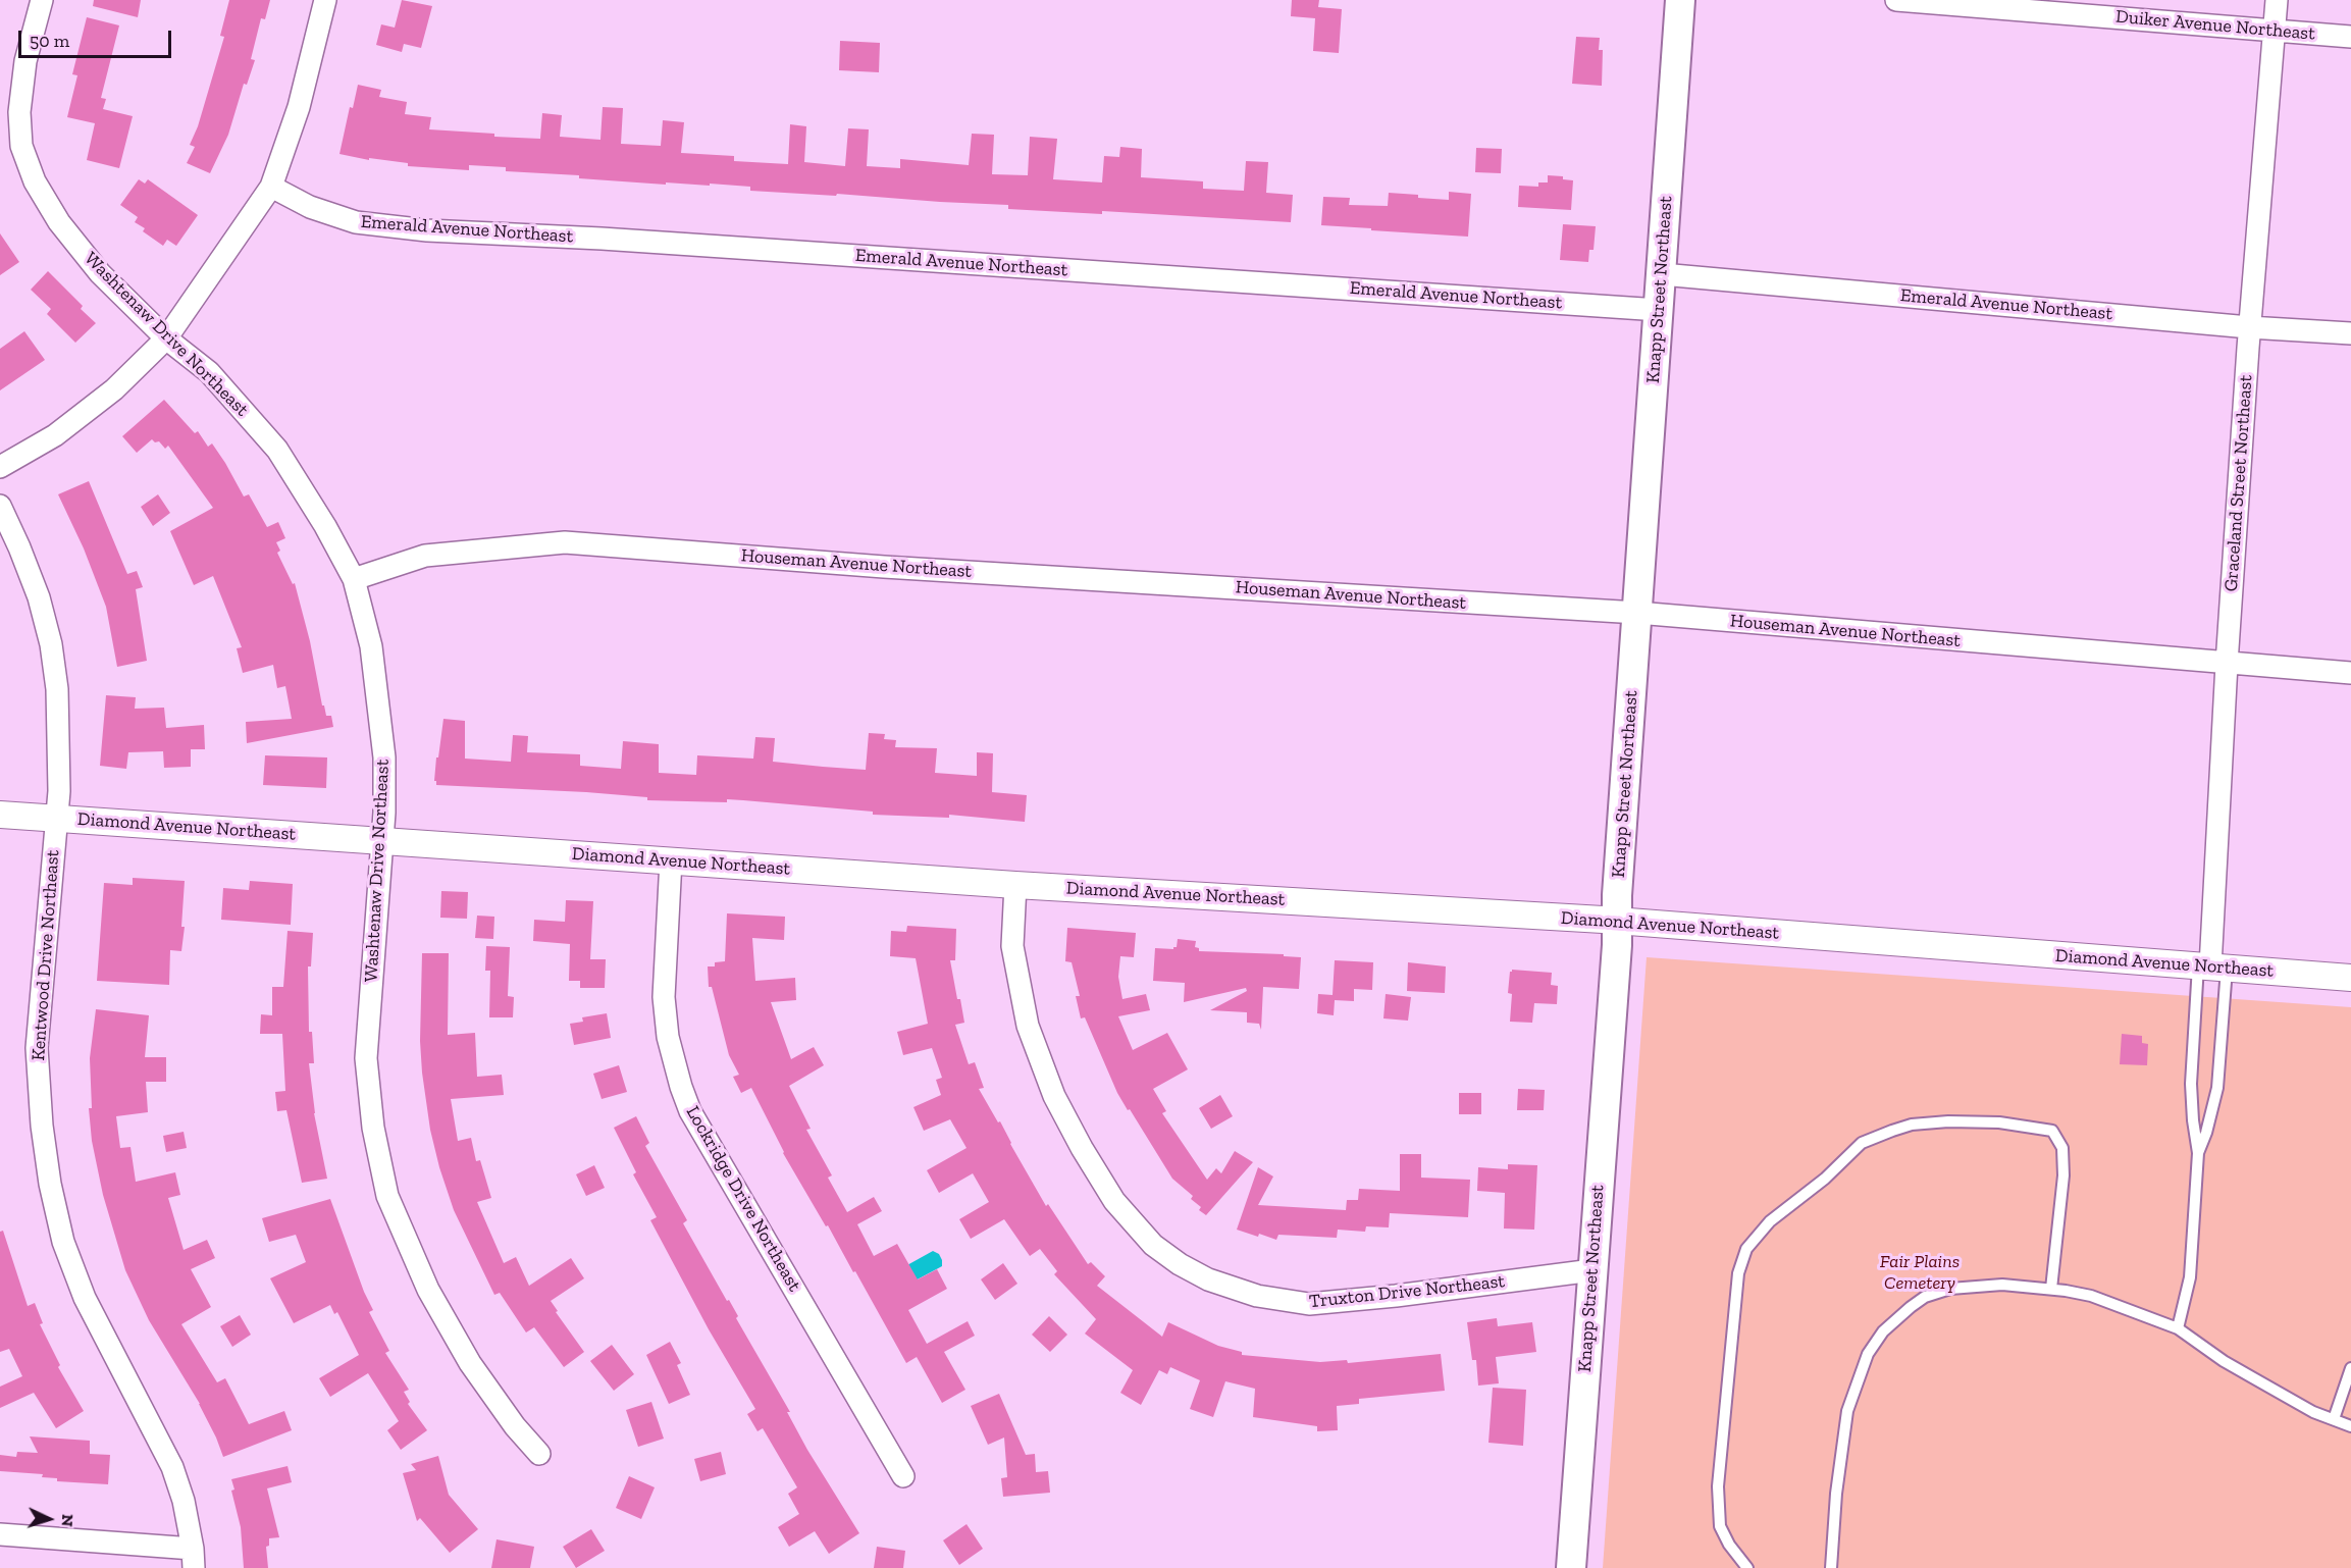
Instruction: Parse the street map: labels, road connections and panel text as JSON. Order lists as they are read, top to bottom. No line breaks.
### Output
{"streets":{"main road":["Knapp Street Northeast"],"street":["Duiker Avenue Northeast","Emerald Avenue Northeast","Washtenaw Drive Northeast","Graceland Street Northeast","Houseman Avenue Northeast","Diamond Avenue Northeast","Kentwood Drive Northeast","Lockridge Drive Northeast","Truxton Drive Northeast"]},"crossings":[["Duiker Avenue Northeast","Graceland Street Northeast"],["Emerald Avenue Northeast","Knapp Street Northeast"],["Emerald Avenue Northeast","Graceland Street Northeast"],["Knapp Street Northeast","Houseman Avenue Northeast"],["Knapp Street Northeast","Diamond Avenue Northeast"],["Knapp Street Northeast","Truxton Drive Northeast"],["Washtenaw Drive Northeast","Houseman Avenue Northeast"],["Washtenaw Drive Northeast","Diamond Avenue Northeast"],["Graceland Street Northeast","Houseman Avenue Northeast"],["Graceland Street Northeast","Diamond Avenue Northeast"],["Diamond Avenue Northeast","Kentwood Drive Northeast"],["Diamond Avenue Northeast","Lockridge Drive Northeast"],["Diamond Avenue Northeast","Truxton Drive Northeast"]],"parks":["Fair Plains Cemetery"],"scale_bar":"50 m","north":"right"}
